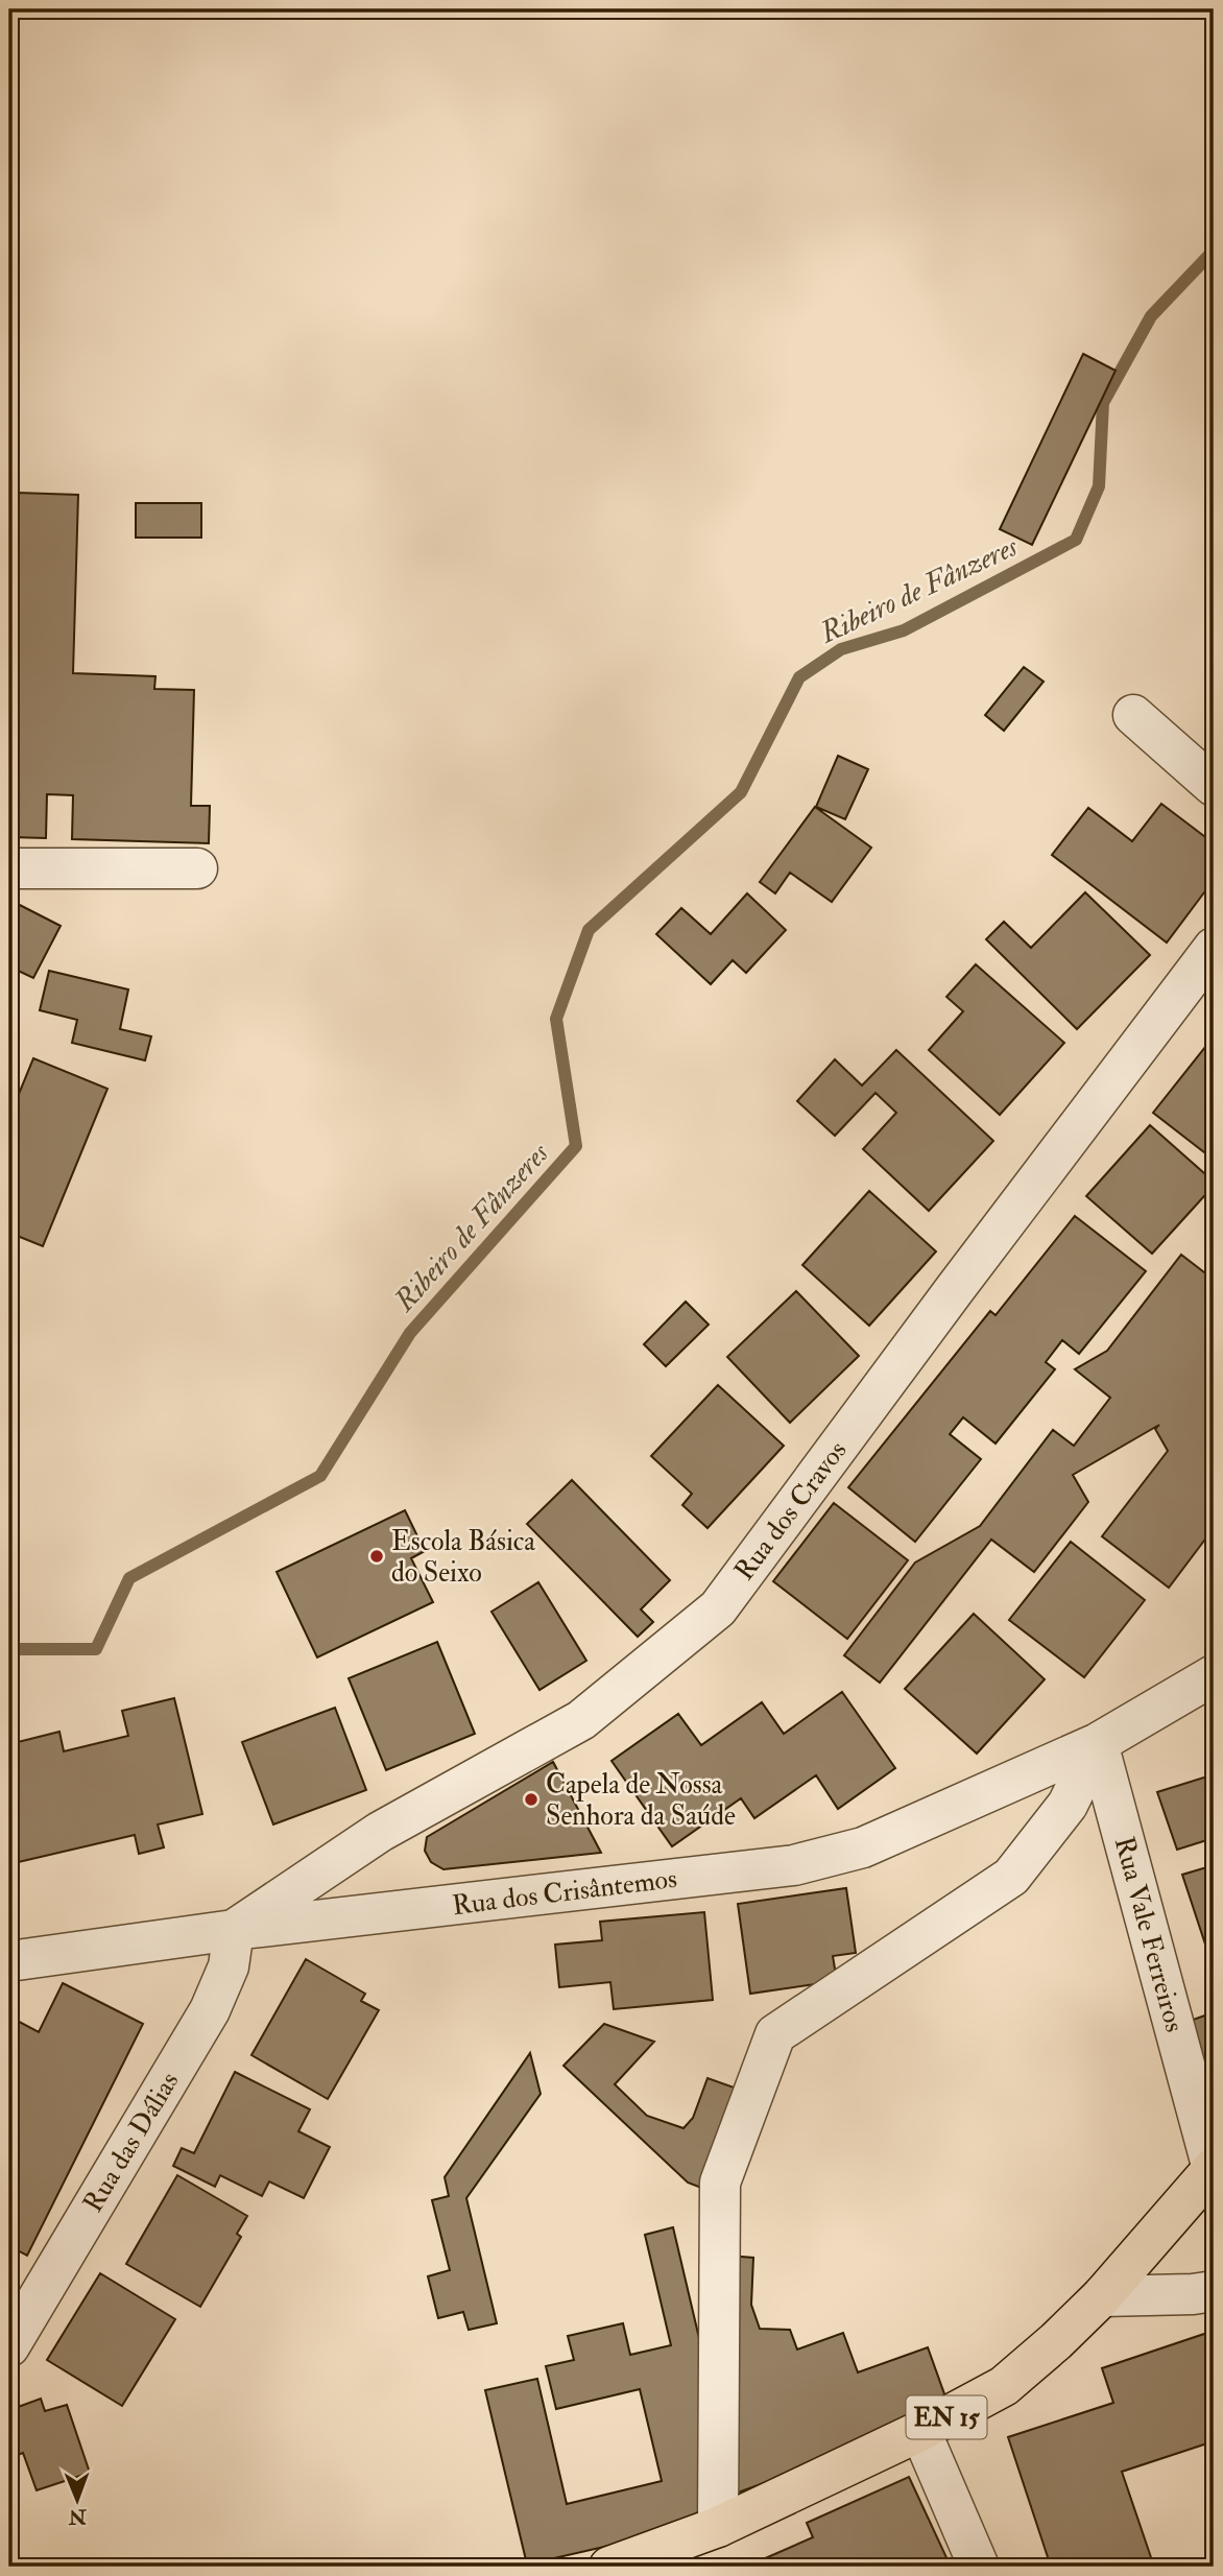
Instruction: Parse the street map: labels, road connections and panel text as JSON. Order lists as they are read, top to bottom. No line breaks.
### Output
{"streets":{"main road":["EN 15"],"street":["Rua dos Cravos","Rua dos Crisântemos","Rua Vale Ferreiros","Rua das Dálias"]},"crossings":[["Rua dos Cravos","Rua dos Crisântemos"],["Rua dos Cravos","Rua das Dálias"],["Rua dos Crisântemos","Rua Vale Ferreiros"],["Rua dos Crisântemos","Rua das Dálias"],["Rua Vale Ferreiros","EN 15"]],"water":["Ribeiro de Fânzeres"],"places":["Escola Básica do Seixo","Capela de Nossa Senhora da Saúde"],"north":"bottom"}
